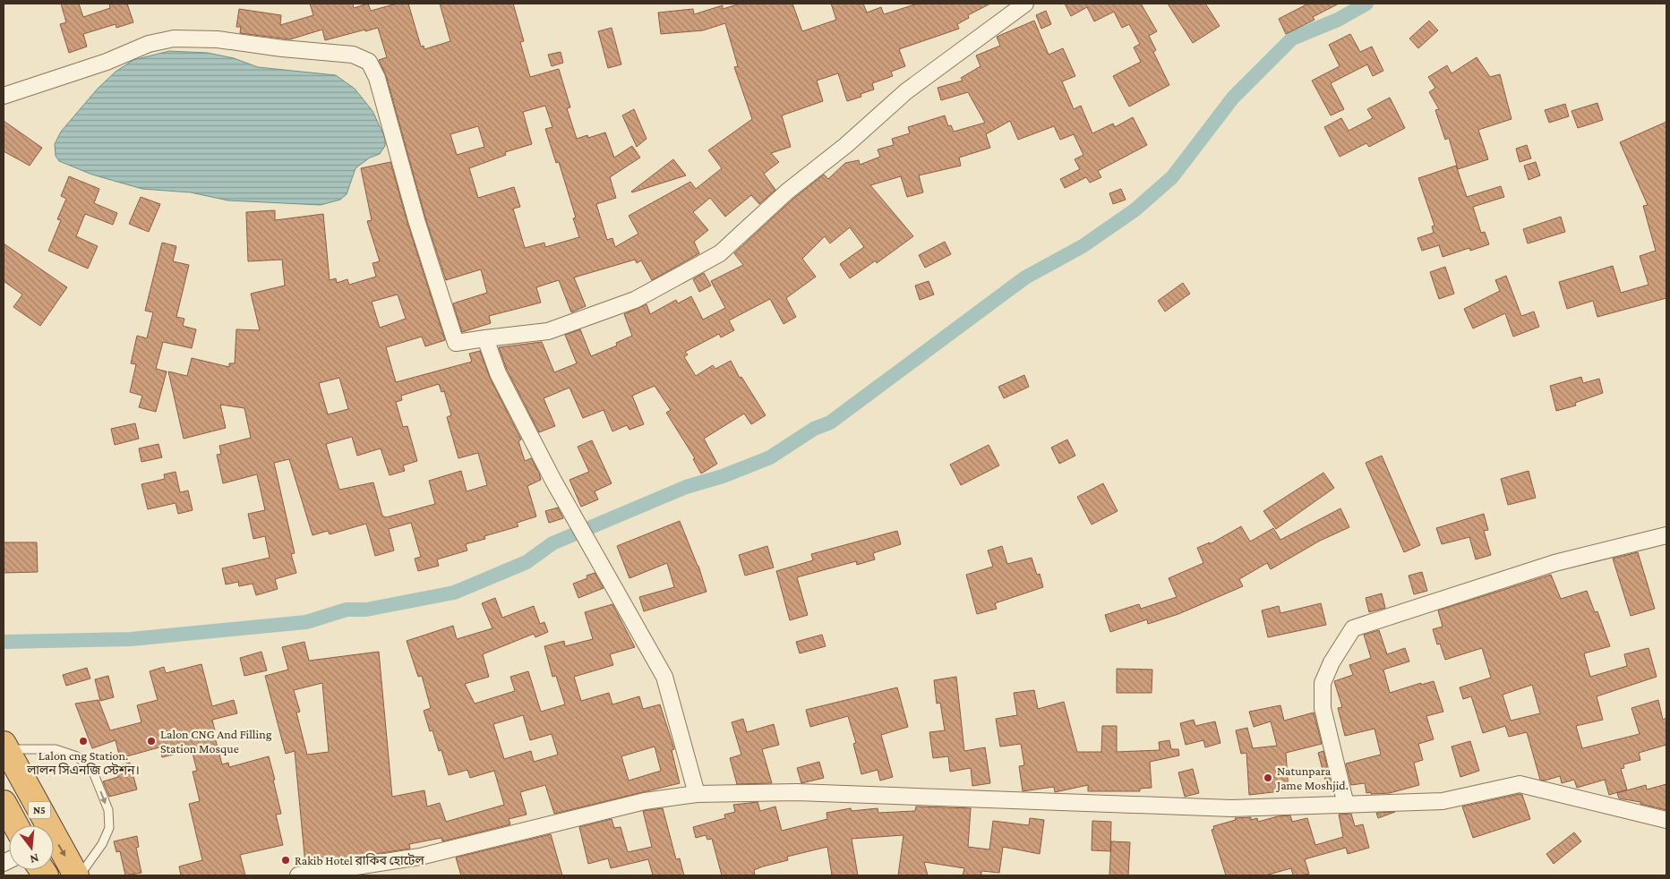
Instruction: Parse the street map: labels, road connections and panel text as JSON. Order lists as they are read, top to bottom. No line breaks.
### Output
{"streets":{"highway":["N5"]},"places":["Lalon cng Station. লালন সিএনজি স্টেশন।","Lalon CNG And Filling Station Mosque","Natunpara Jame Moshjid.","Rakib Hotel রাকিব হোটেল"],"north":"bottom"}
